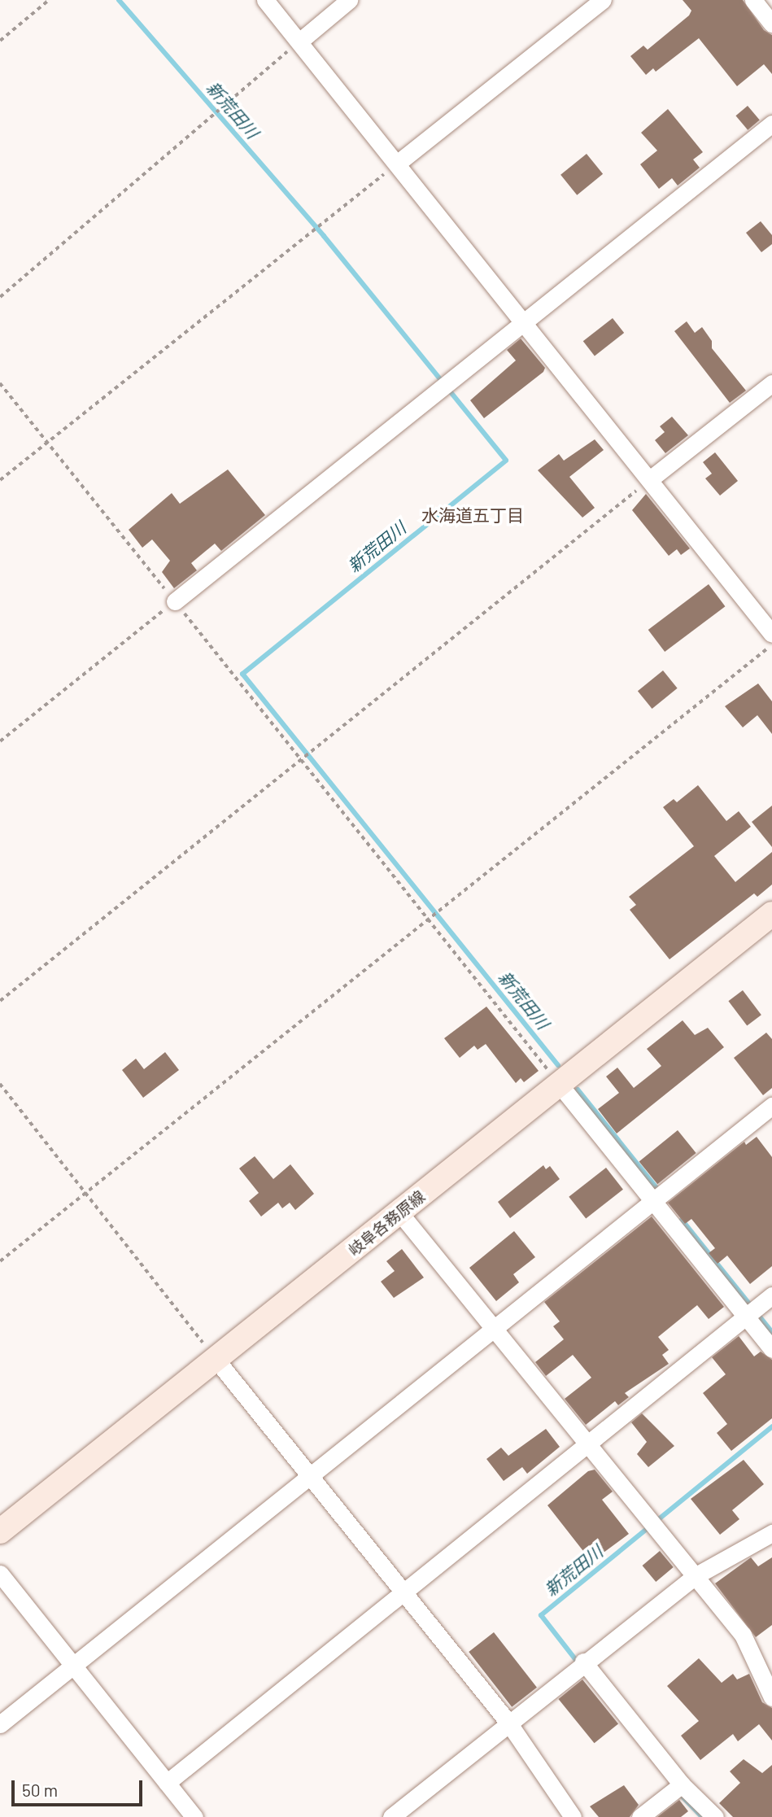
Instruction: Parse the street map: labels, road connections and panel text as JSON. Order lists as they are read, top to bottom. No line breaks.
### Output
{"streets":{"main road":["岐阜各務原線"]},"districts":["水海道五丁目"],"water":["新荒田川"],"scale_bar":"50 m"}
